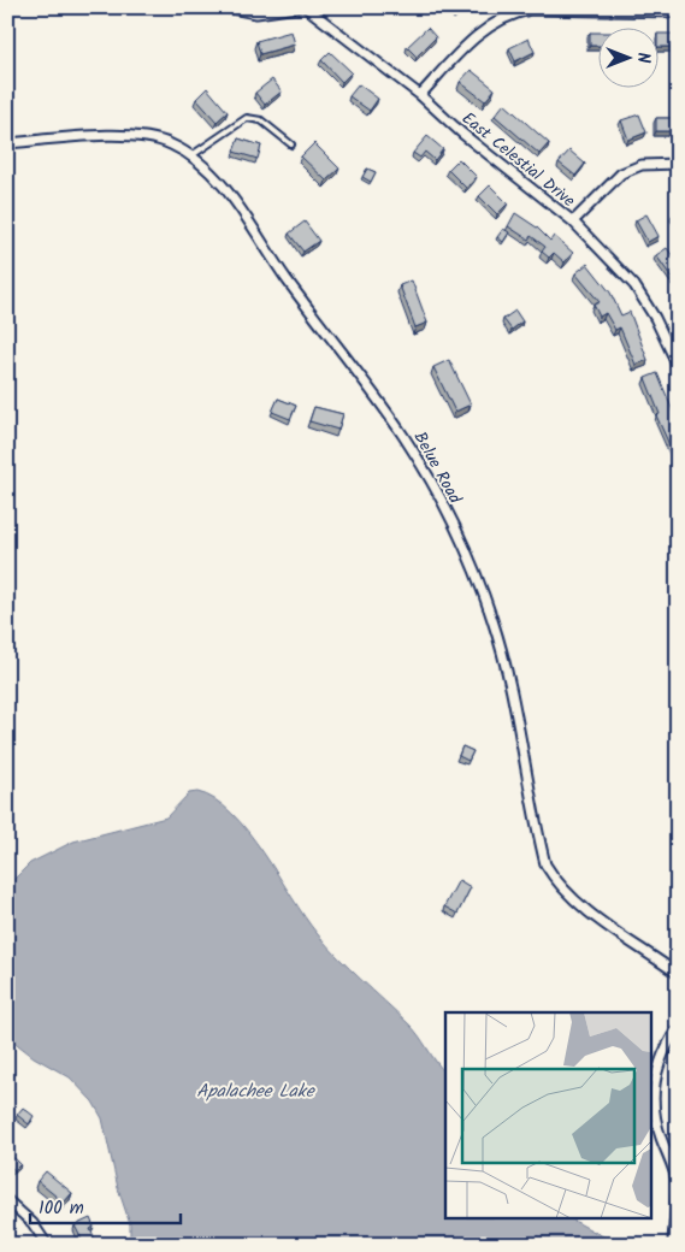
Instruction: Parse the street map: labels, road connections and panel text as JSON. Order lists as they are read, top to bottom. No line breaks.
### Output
{"streets":{"street":["East Celestial Drive","Belue Road"]},"water":["Apalachee Lake"],"scale_bar":"100 m","north":"right"}
